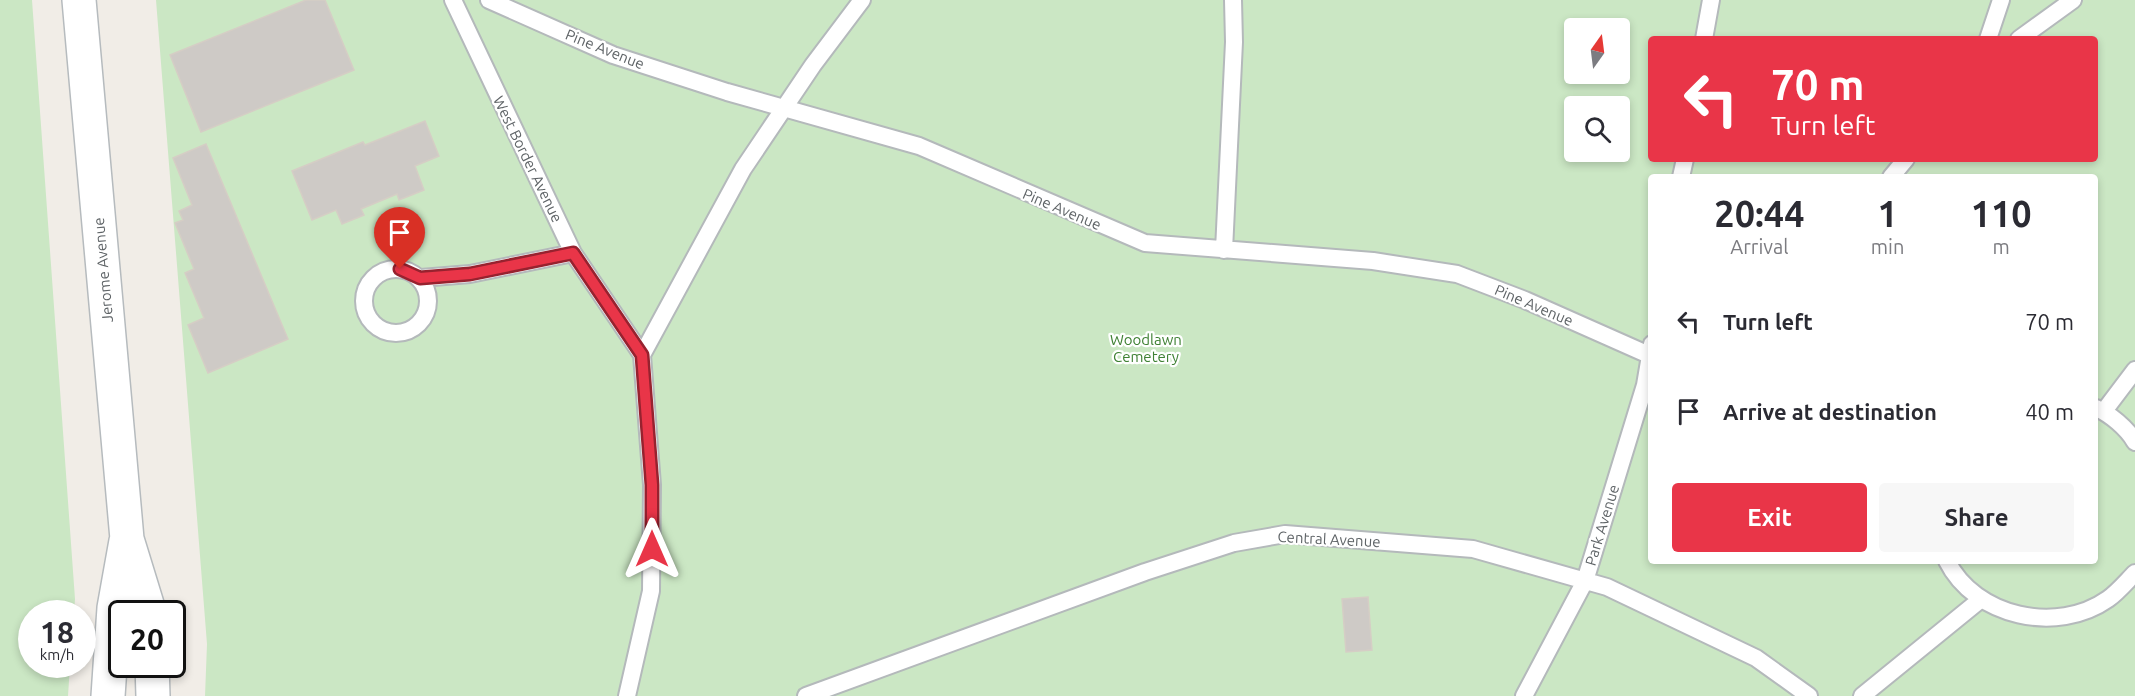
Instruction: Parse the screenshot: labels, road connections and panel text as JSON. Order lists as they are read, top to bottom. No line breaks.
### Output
{"streets":{"main road":["Jerome Avenue"],"lane":["Pine Avenue","West Border Avenue","Park Avenue","Central Avenue"]},"crossings":[["Park Avenue","Central Avenue"]],"parks":["Woodlawn Cemetery"],"north":"top","page":{"turn":["70 m","Turn left"],"eta":["20:44","Arrival","1","min","110","m"],"list":[{"name":"Turn left","value":"70 m"},{"name":"Arrive at destination","value":"40 m"}],"buttons":["Exit","Share"],"speed":"18 km/h","limit":"20"}}
